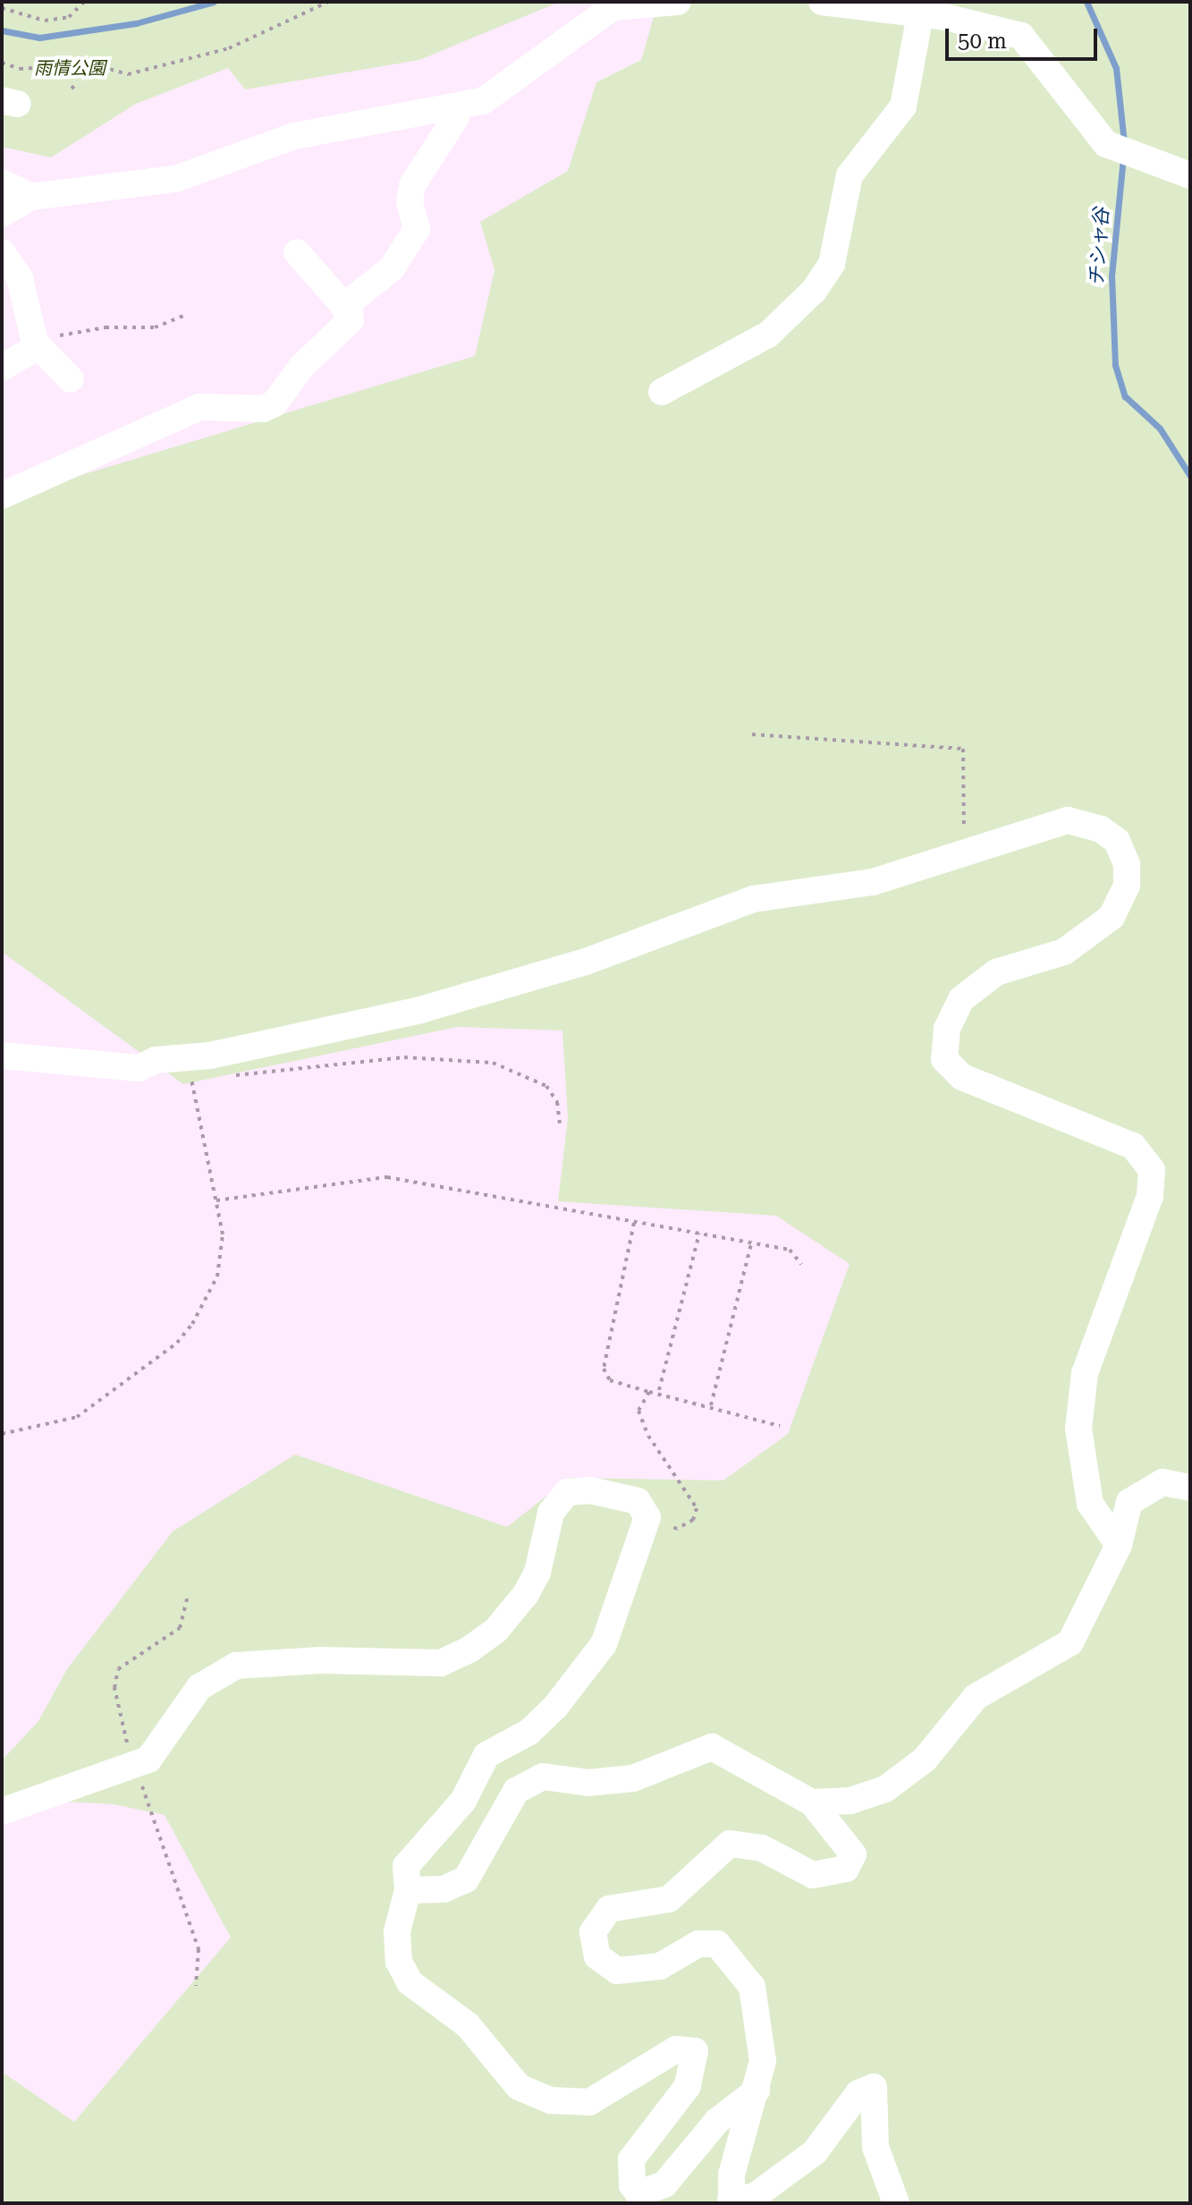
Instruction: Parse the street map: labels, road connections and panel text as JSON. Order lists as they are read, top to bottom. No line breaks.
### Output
{"water":["チシャ谷"],"parks":["雨情公園"],"scale_bar":"50 m"}
